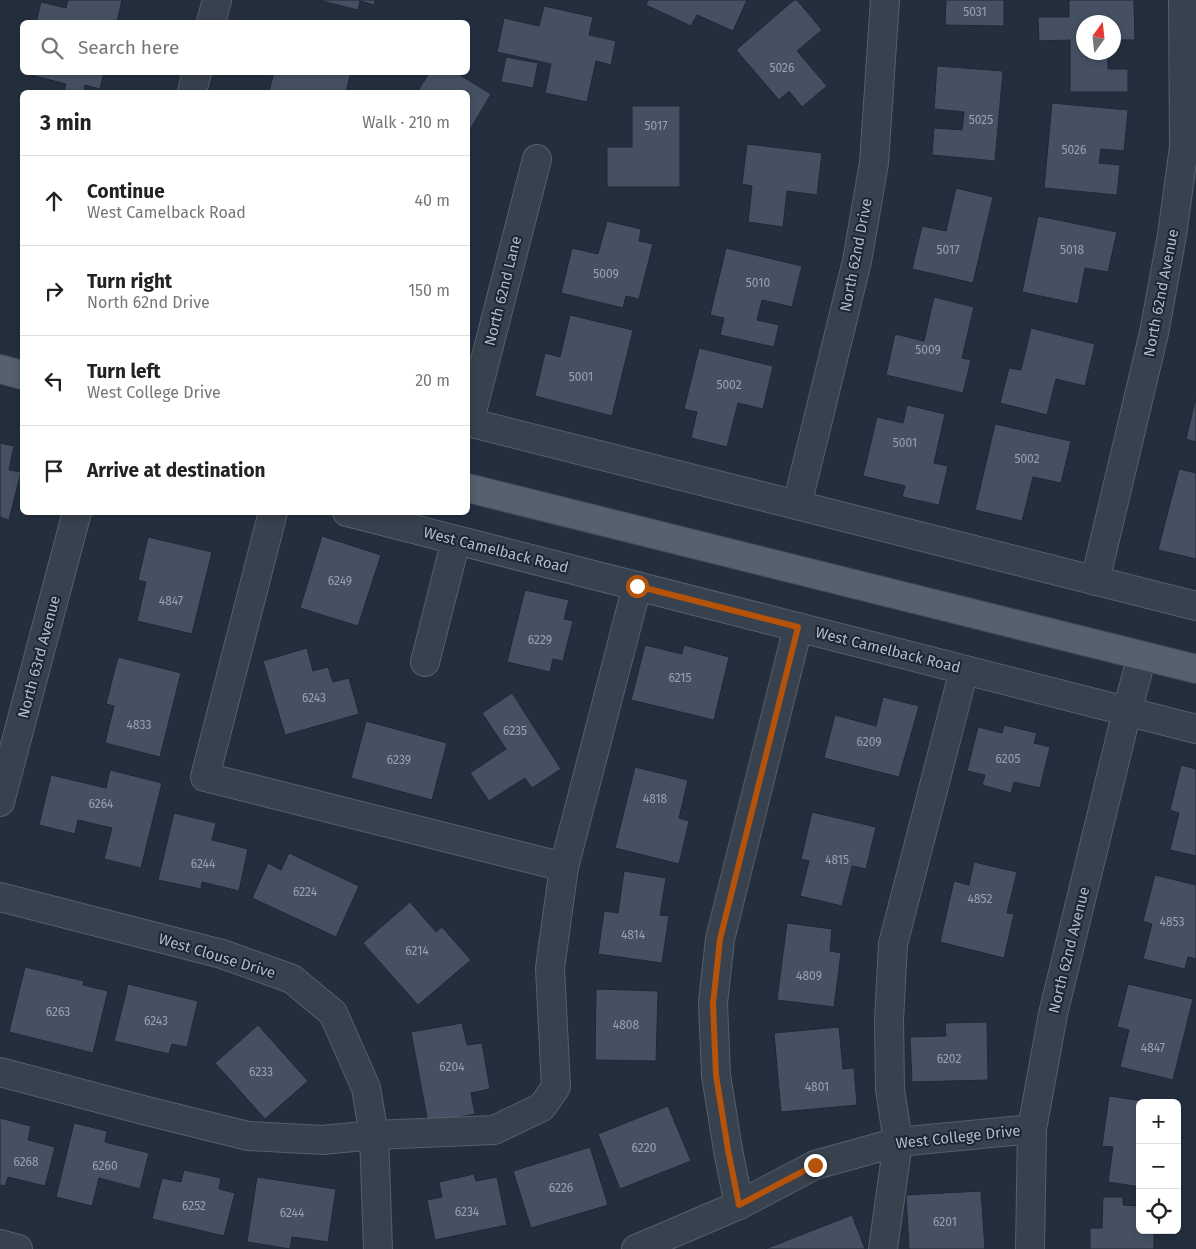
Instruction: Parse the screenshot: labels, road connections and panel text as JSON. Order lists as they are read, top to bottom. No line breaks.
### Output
{"streets":{"street":["North 62nd Drive","North 62nd Lane","North 62nd Avenue","West Camelback Road","North 63rd Avenue","West Clouse Drive","West College Drive"]},"crossings":[["North 62nd Avenue","West Camelback Road"],["North 62nd Avenue","West College Drive"]],"house_numbers":["5031","5026","5025","5017","5026","5017","5018","5009","5010","5009","5001","5002","5001","5002","6249","4847","6229","6215","6243","4833","6235","6209","6205","6239","4818","6264","4815","6244","6224","4852","4853","4814","6214","4809","6263","6243","4808","4847","6202","6204","6233","4801","6220","6268","6260","6226","6252","6234","6244","6201"],"north":"top","page":{"search":"Search here","heading":["3 min","Walk · 210 m"],"list":[["Continue","West Camelback Road","40 m"],["Turn right","North 62nd Drive","150 m"],["Turn left","West College Drive","20 m"],"Arrive at destination"],"map_buttons":["+","−"]}}
